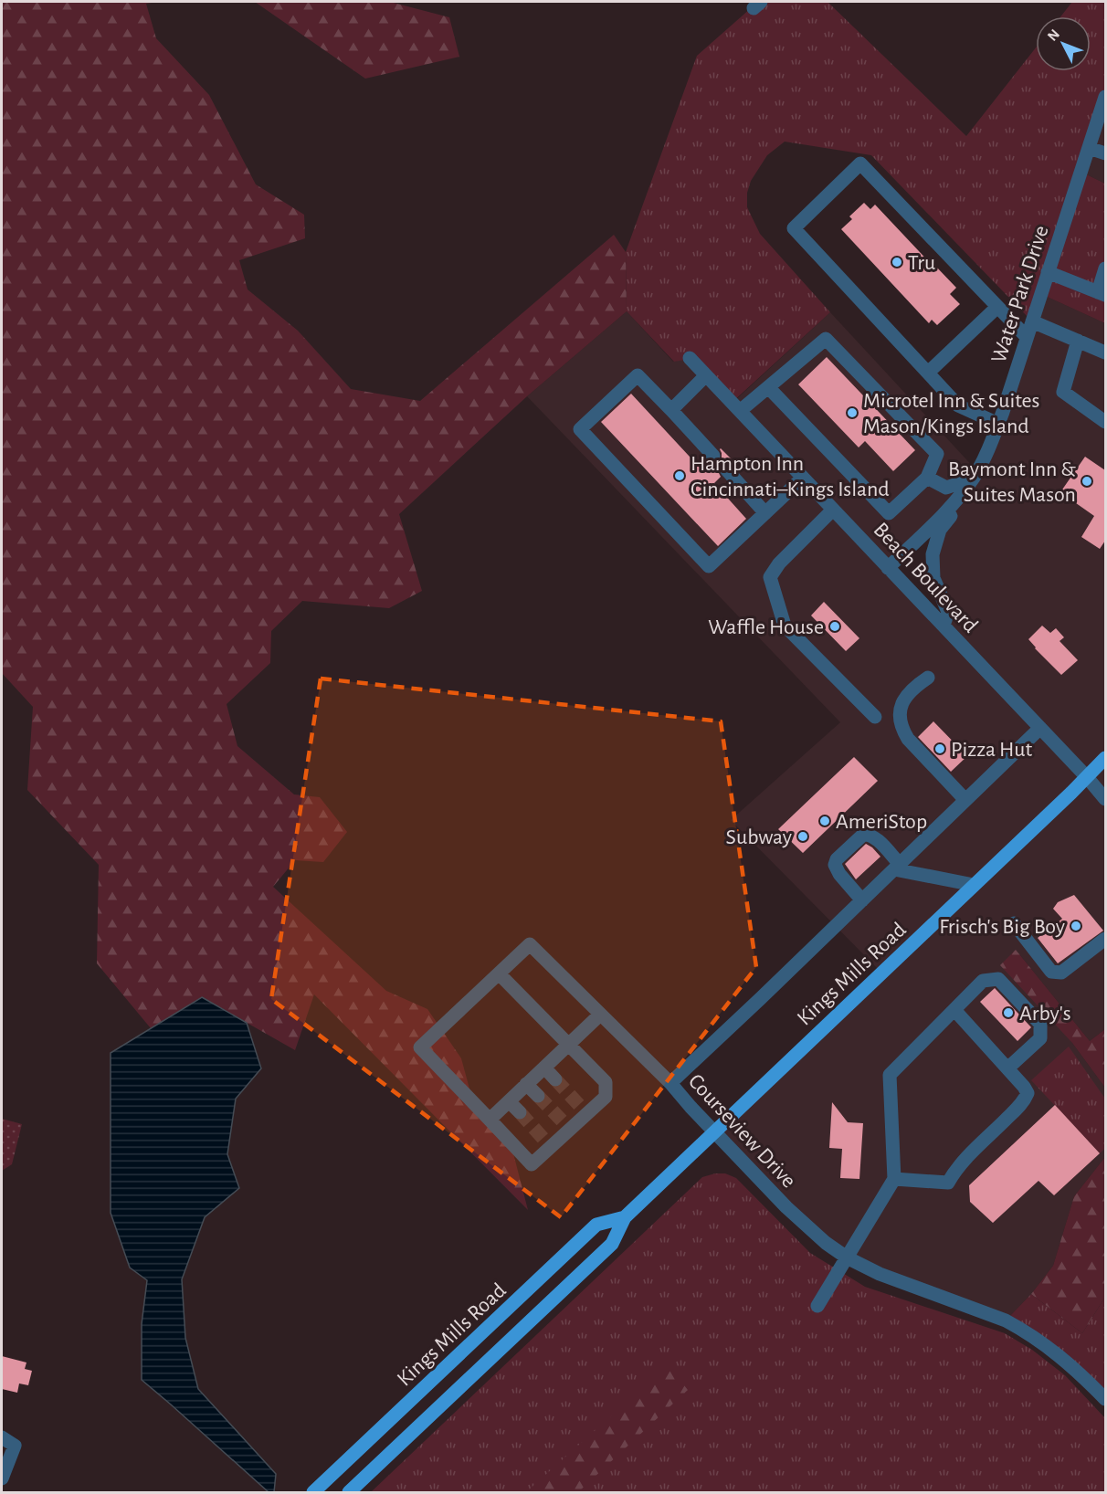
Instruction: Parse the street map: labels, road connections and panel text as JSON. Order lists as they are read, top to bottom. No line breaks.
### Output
{"streets":{"main road":["Kings Mills Road"],"street":["Water Park Drive","Beach Boulevard","Courseview Drive"]},"crossings":[["Water Park Drive","Beach Boulevard"],["Beach Boulevard","Kings Mills Road"],["Beach Boulevard","Courseview Drive"],["Kings Mills Road","Courseview Drive"]],"places":["Tru","Microtel Inn & Suites Mason/Kings Island","Hampton Inn Cincinnati–Kings Island","Baymont Inn & Suites Mason","Waffle House","Pizza Hut","AmeriStop","Subway","Frisch's Big Boy","Arby's"],"north":"top left"}
